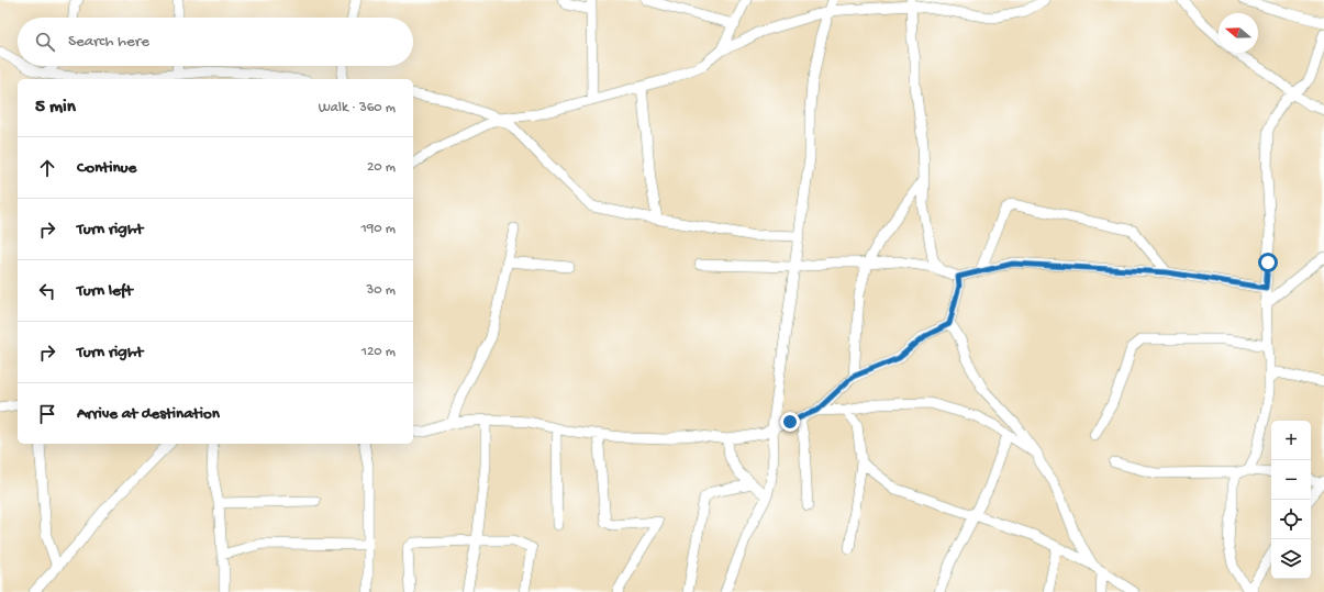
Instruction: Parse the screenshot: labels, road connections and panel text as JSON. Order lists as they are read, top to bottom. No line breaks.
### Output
{"north":"left","page":{"search":"Search here","heading":["5 min","Walk · 360 m"],"list":[["Continue","20 m"],["Turn right","190 m"],["Turn left","30 m"],["Turn right","120 m"],"Arrive at destination"],"map_buttons":["+","−"]}}
